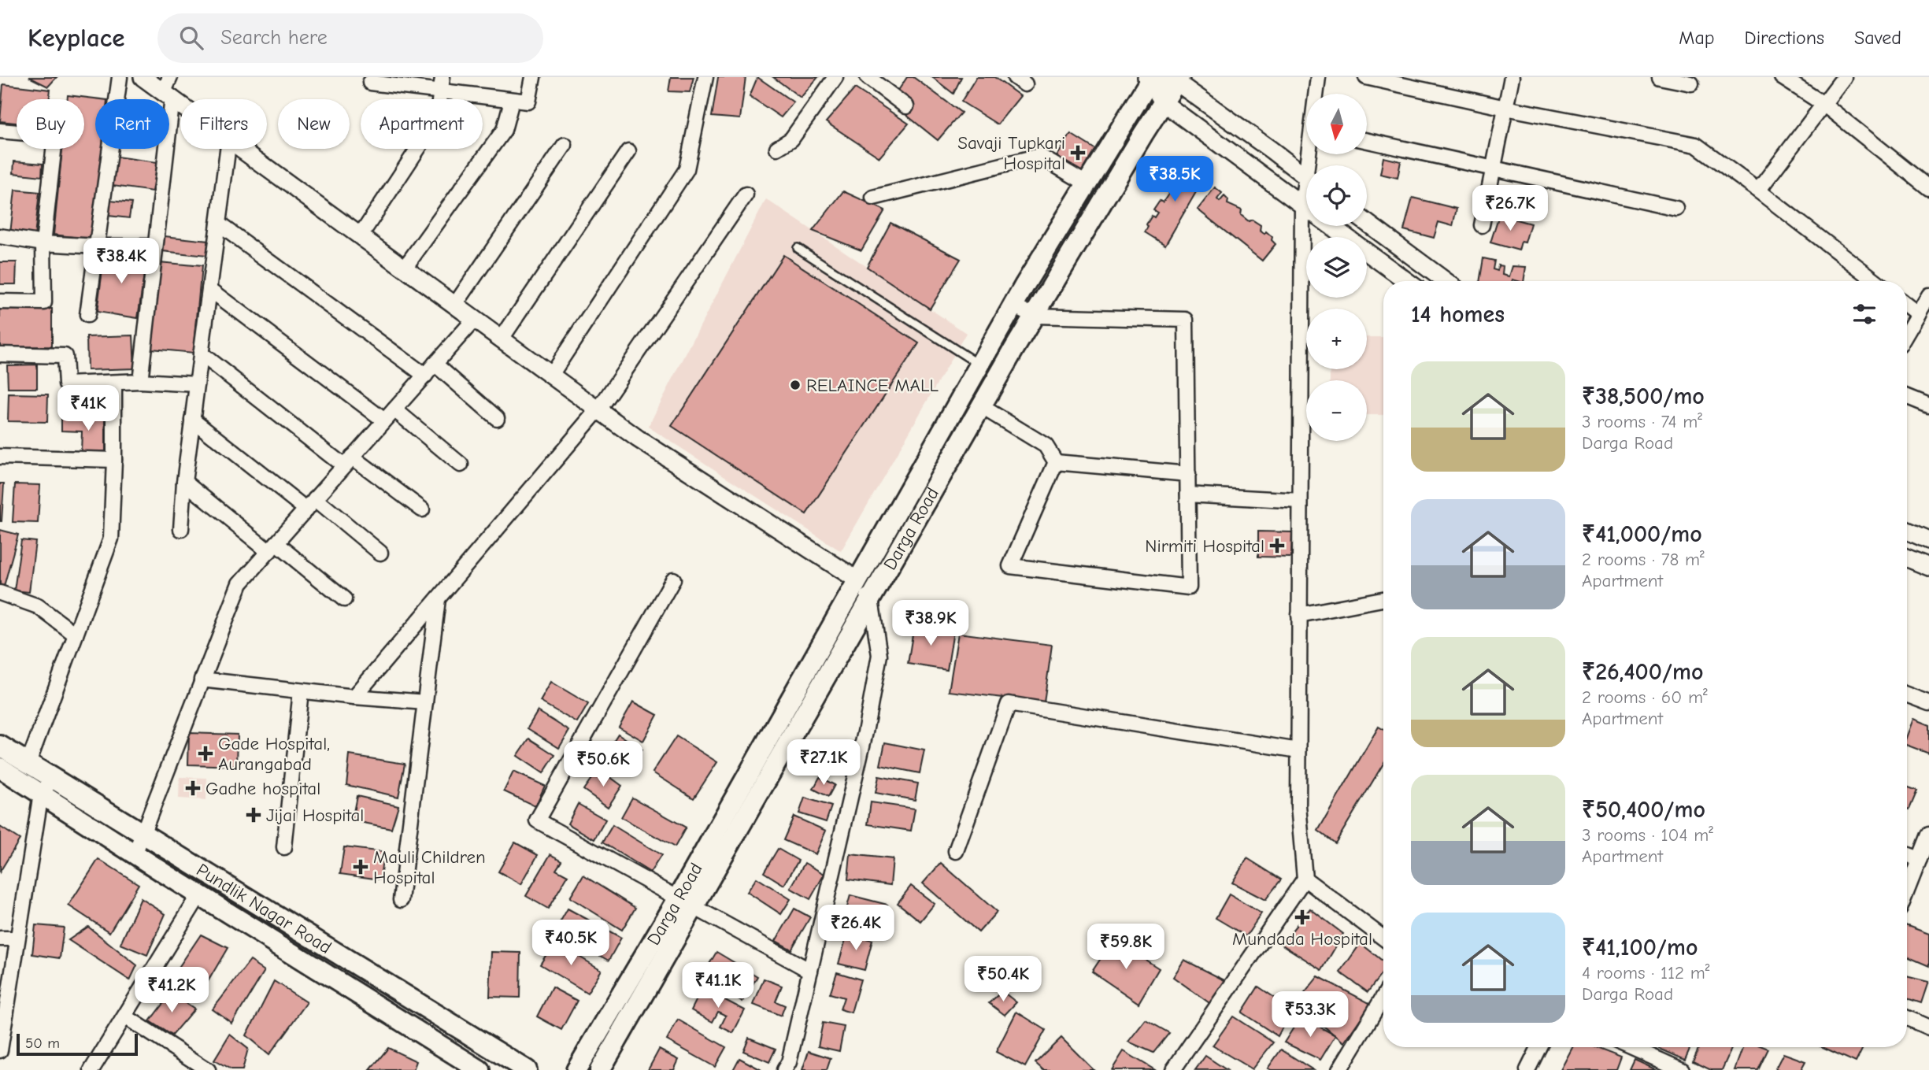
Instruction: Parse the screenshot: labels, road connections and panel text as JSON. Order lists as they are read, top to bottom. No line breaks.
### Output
{"streets":{"main road":["Darga Road","Pundlik Nagar Road"]},"places":{"health":["Savaji Tupkari Hospital","Nirmiti Hospital","Gade Hospital, Aurangabad","Gadhe hospital","Jijai Hospital","Mauli Children Hospital","Mundada Hospital"],"other":["RELAINCE MALL"]},"scale_bar":"50 m","north":"bottom","page":{"header":"Keyplace","search":"Search here","nav":["Map","Directions","Saved"],"map_buttons":["+","−"],"chip":["Buy","Rent","Filters","New","Apartment"],"price":["₹38.5K","₹26.7K","₹38.4K","₹41K","₹38.9K","₹27.1K","₹50.6K","₹26.4K","₹40.5K","₹59.8K","₹50.4K","₹41.1K","₹41.2K","₹53.3K"],"heading":"14 homes","list":[{"name":"₹38,500/mo","note":"3 rooms · 74 m² · Darga Road"},{"name":"₹41,000/mo","note":"2 rooms · 78 m² · Apartment"},{"name":"₹26,400/mo","note":"2 rooms · 60 m² · Apartment"},{"name":"₹50,400/mo","note":"3 rooms · 104 m² · Apartment"},{"name":"₹41,100/mo","note":"4 rooms · 112 m² · Darga Road"}],"scale":"50 m"}}
